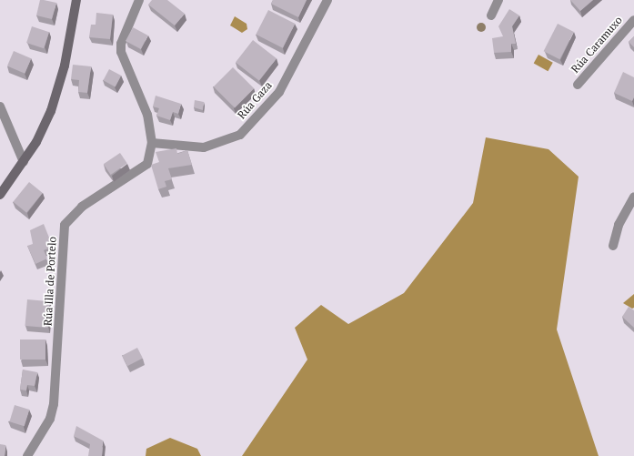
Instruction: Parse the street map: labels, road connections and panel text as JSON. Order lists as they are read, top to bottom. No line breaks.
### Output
{"streets":{"street":["Rúa Caramuxo","Rúa Gaza","Rúa Illa de Portelo"]},"crossings":[["Rúa Gaza","Rúa Illa de Portelo"]]}
